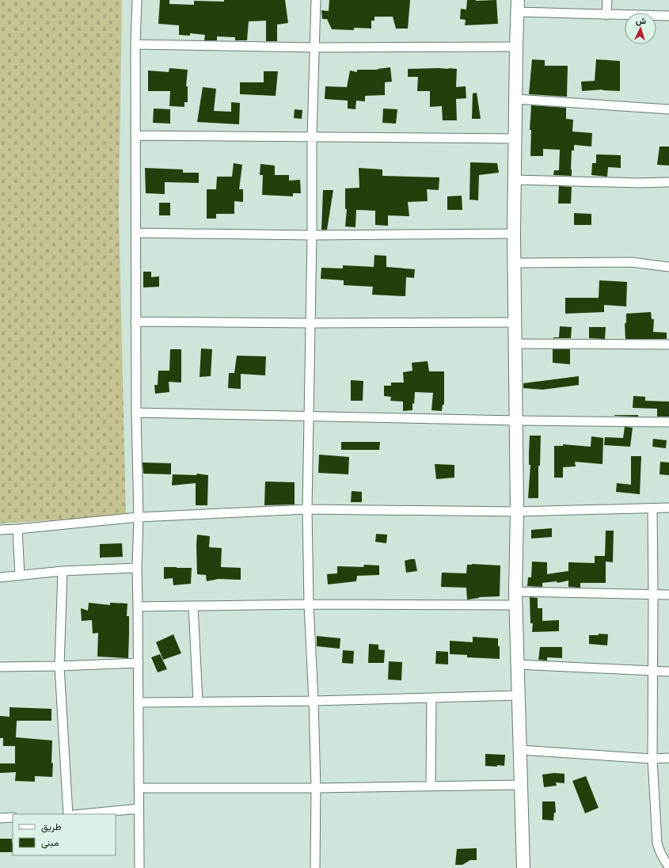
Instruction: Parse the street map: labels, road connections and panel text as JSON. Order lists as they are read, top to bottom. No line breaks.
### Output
{"legend":["طريق","مبنى"],"north":"top"}
